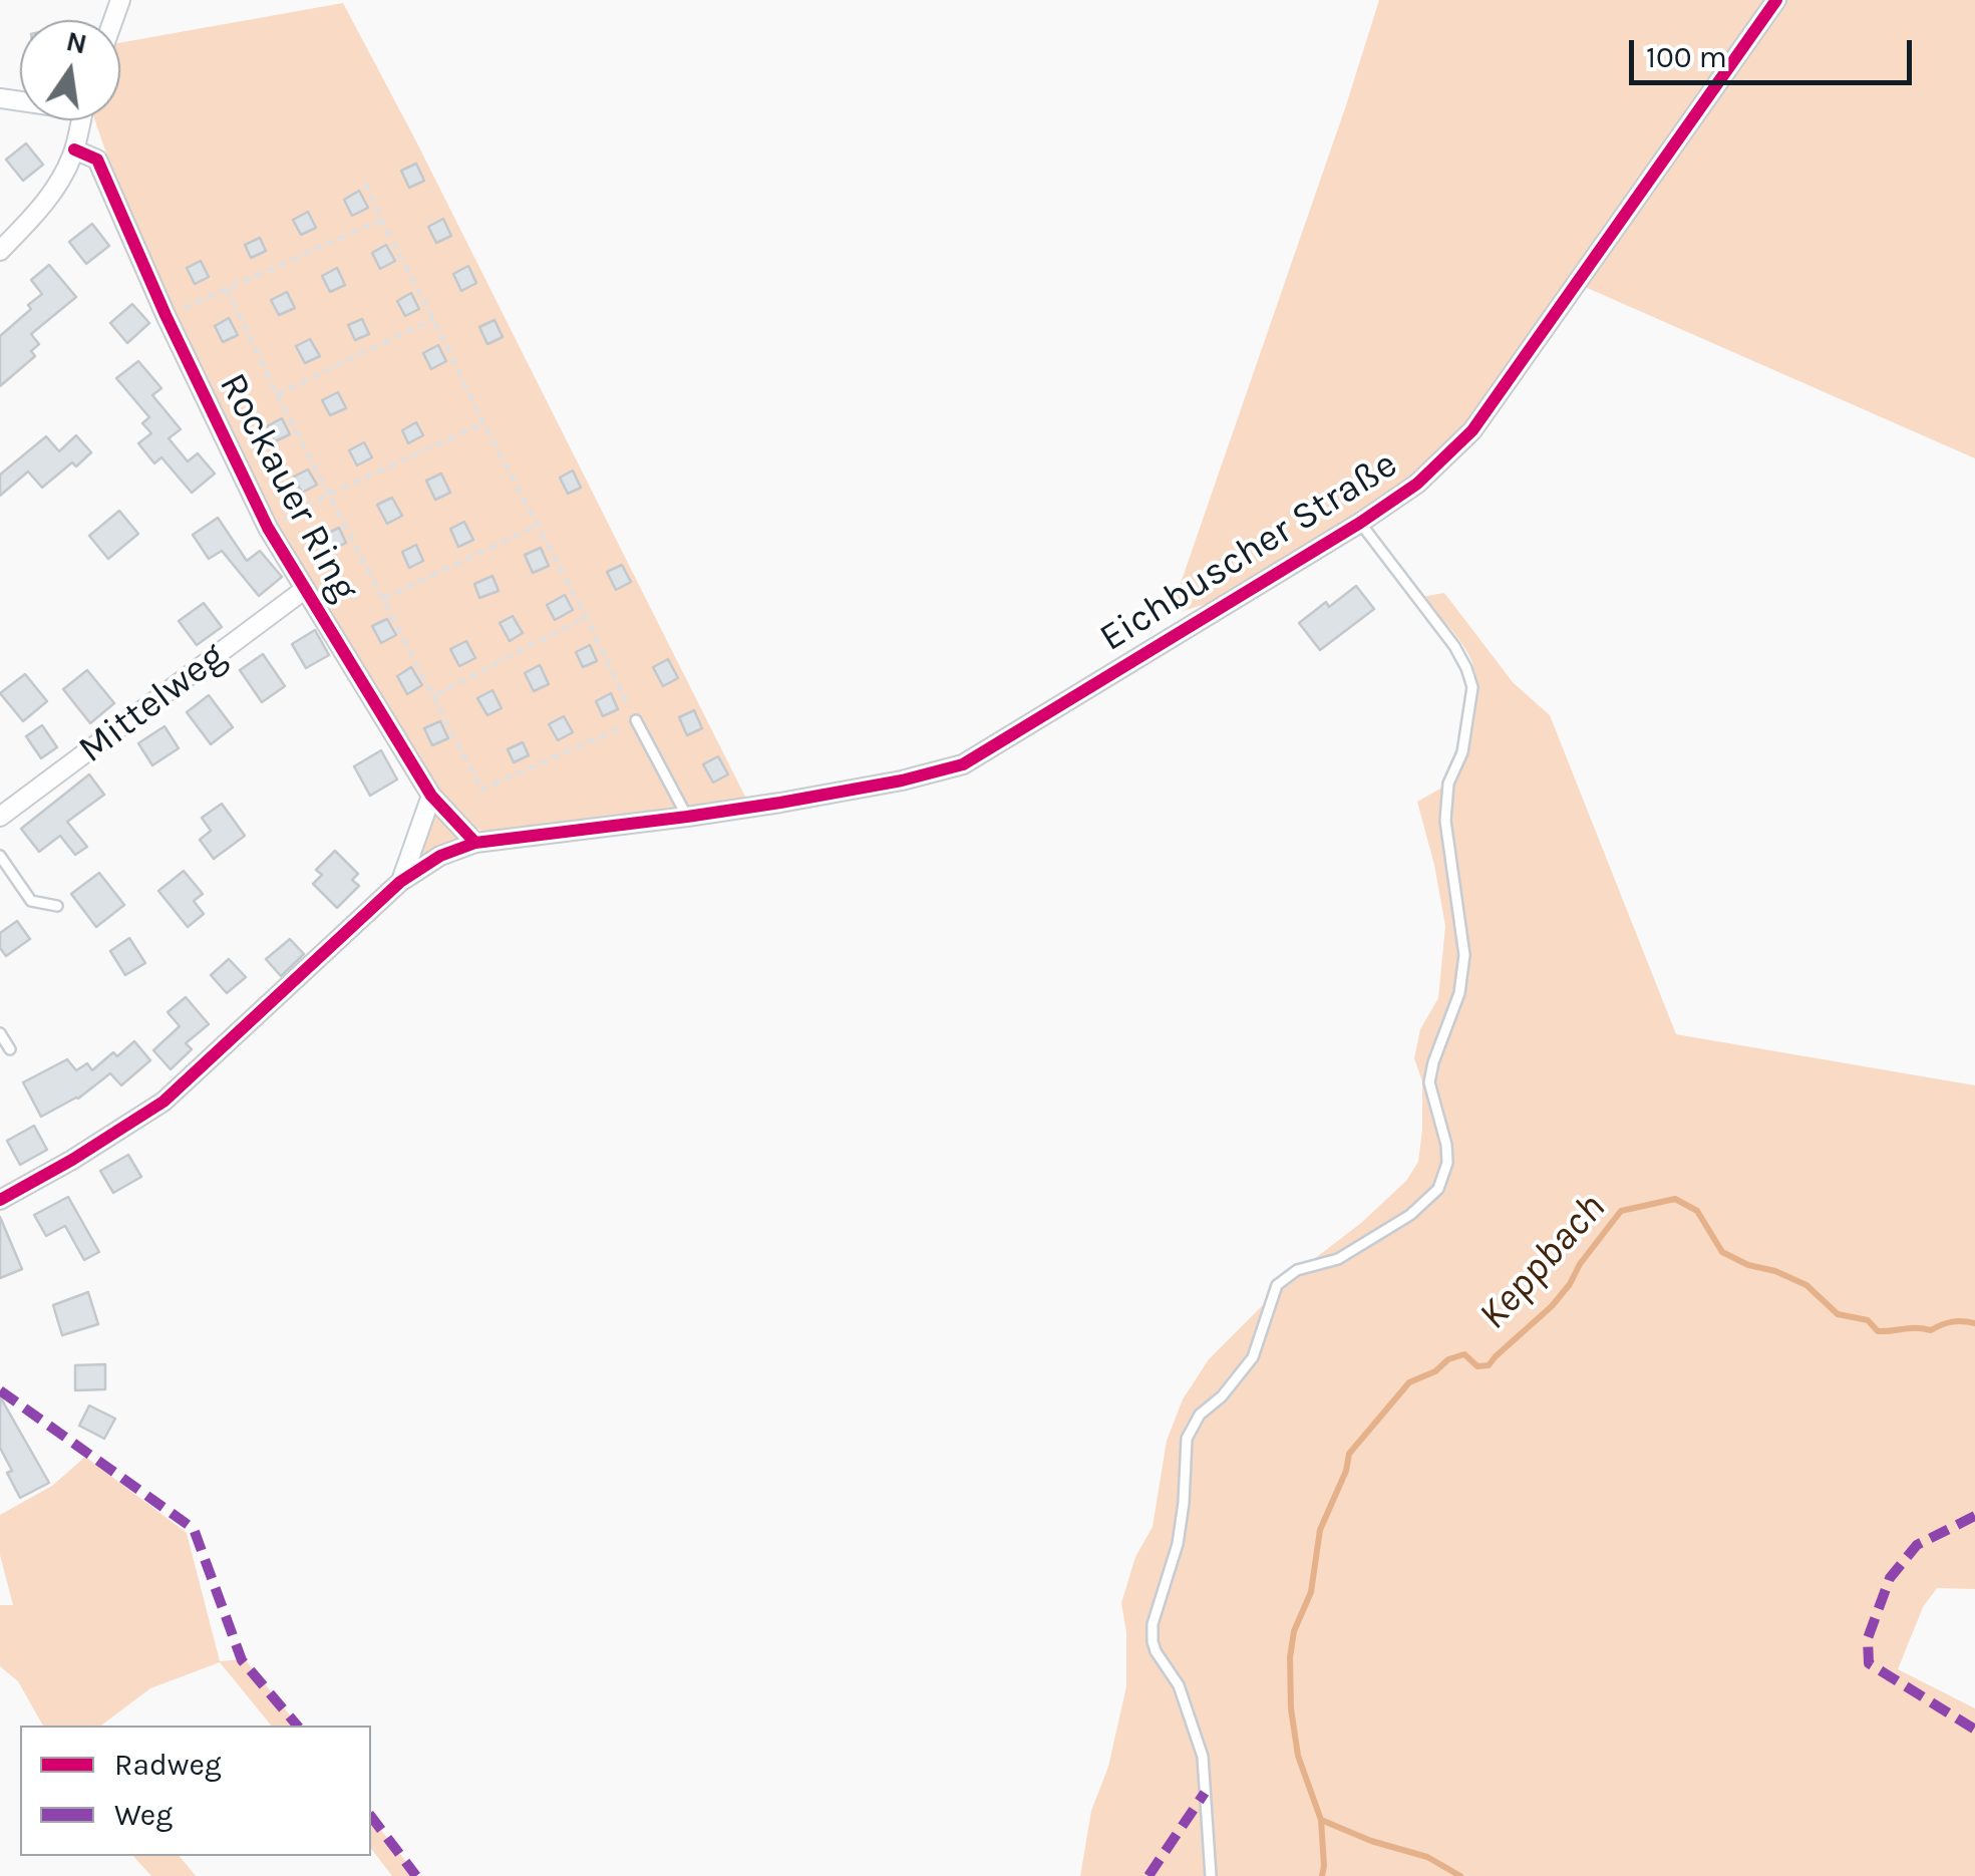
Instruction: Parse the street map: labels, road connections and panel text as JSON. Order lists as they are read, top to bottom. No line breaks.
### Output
{"streets":{"street":["Rockauer Ring","Eichbuscher Straße","Mittelweg"]},"crossings":[["Rockauer Ring","Mittelweg"]],"water":["Keppbach"],"legend":["Radweg","Weg"],"scale_bar":"100 m","north":"top"}
